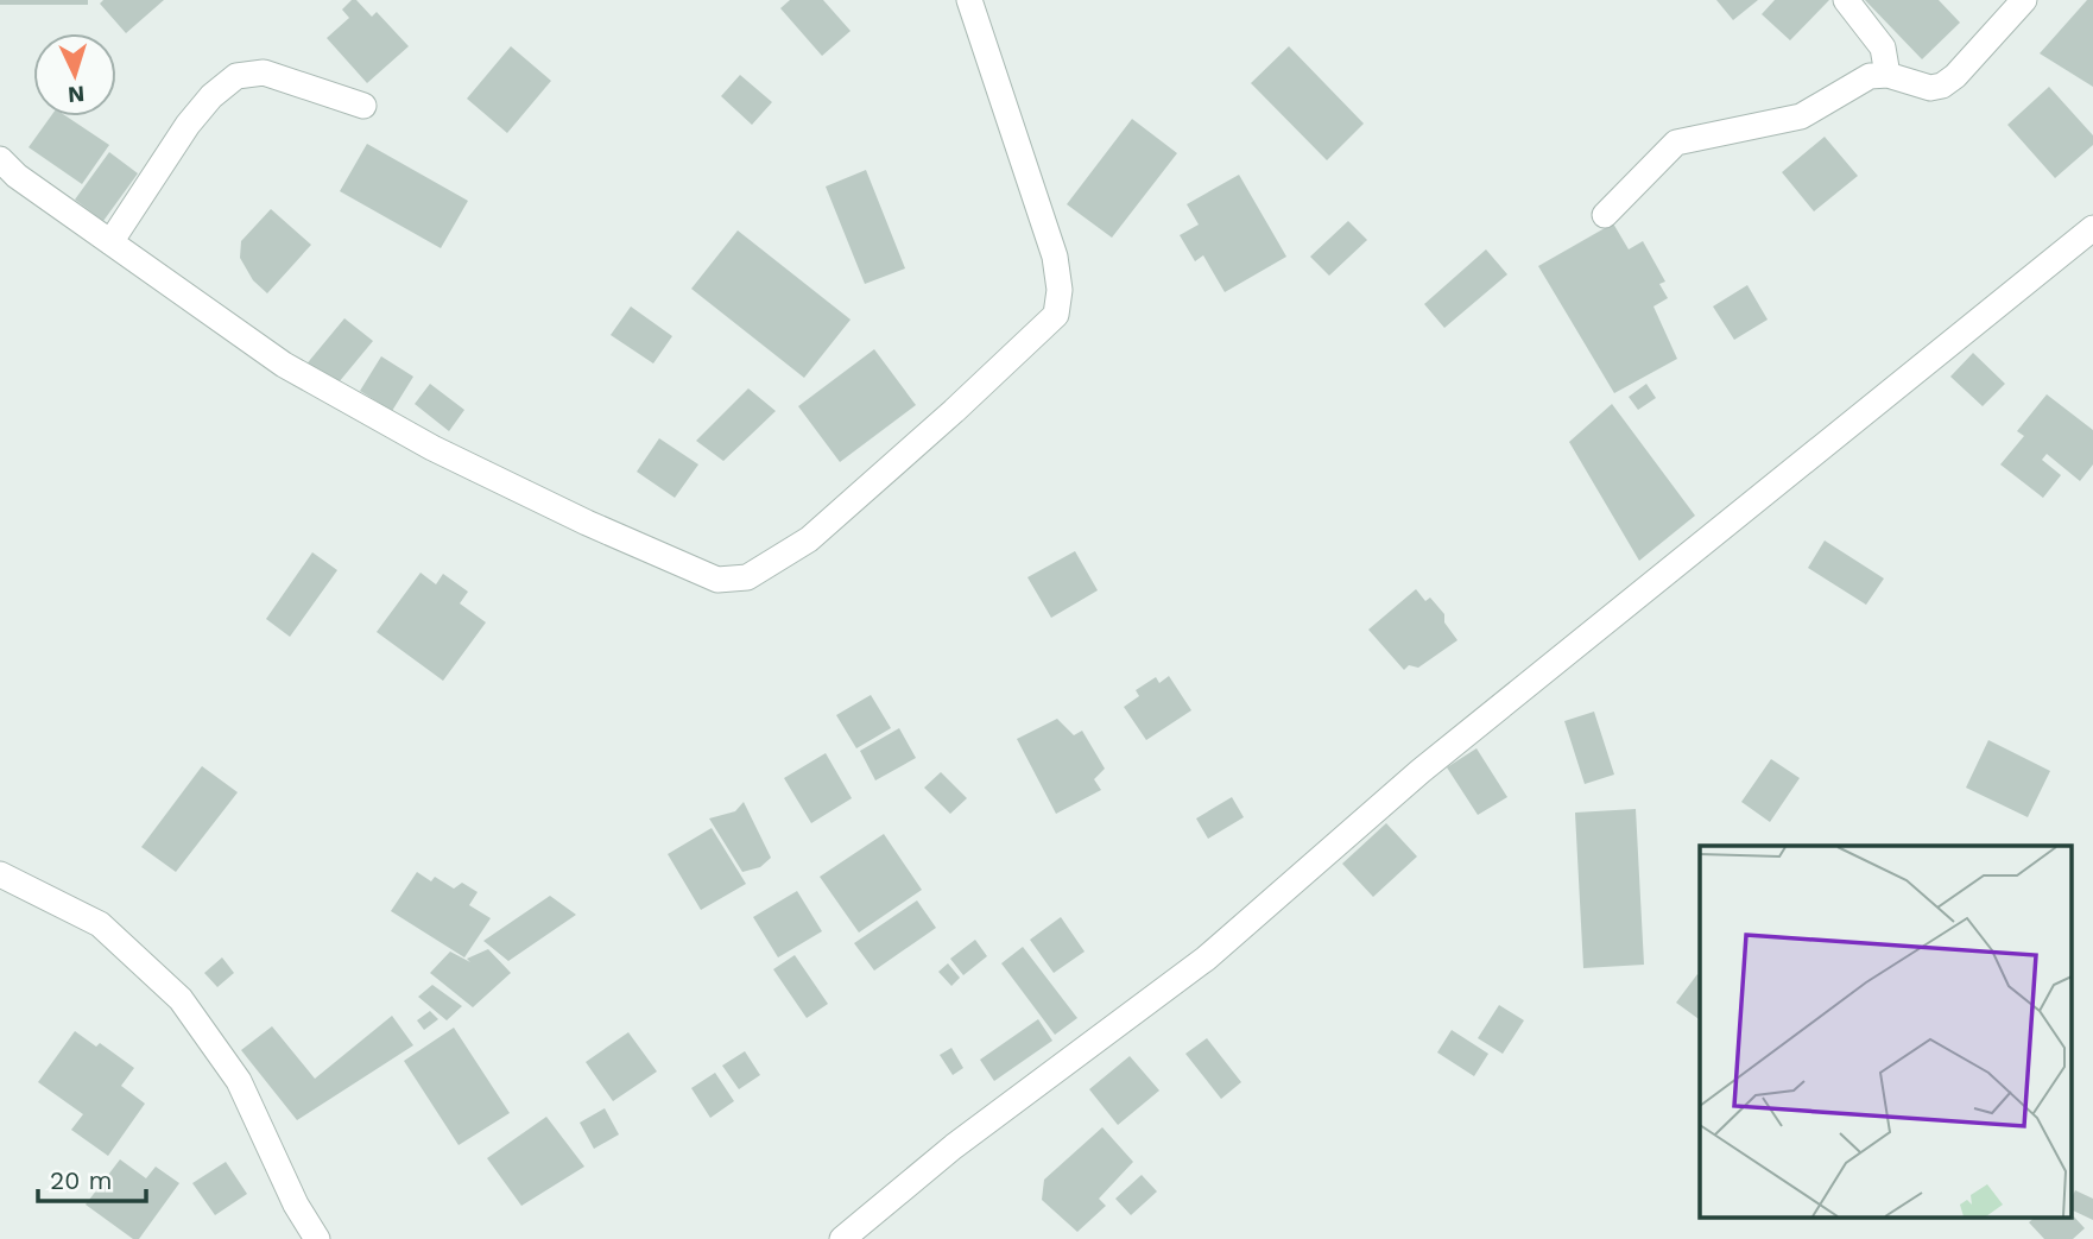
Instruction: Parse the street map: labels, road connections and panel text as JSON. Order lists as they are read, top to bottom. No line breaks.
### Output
{"scale_bar":"20 m","north":"bottom"}
